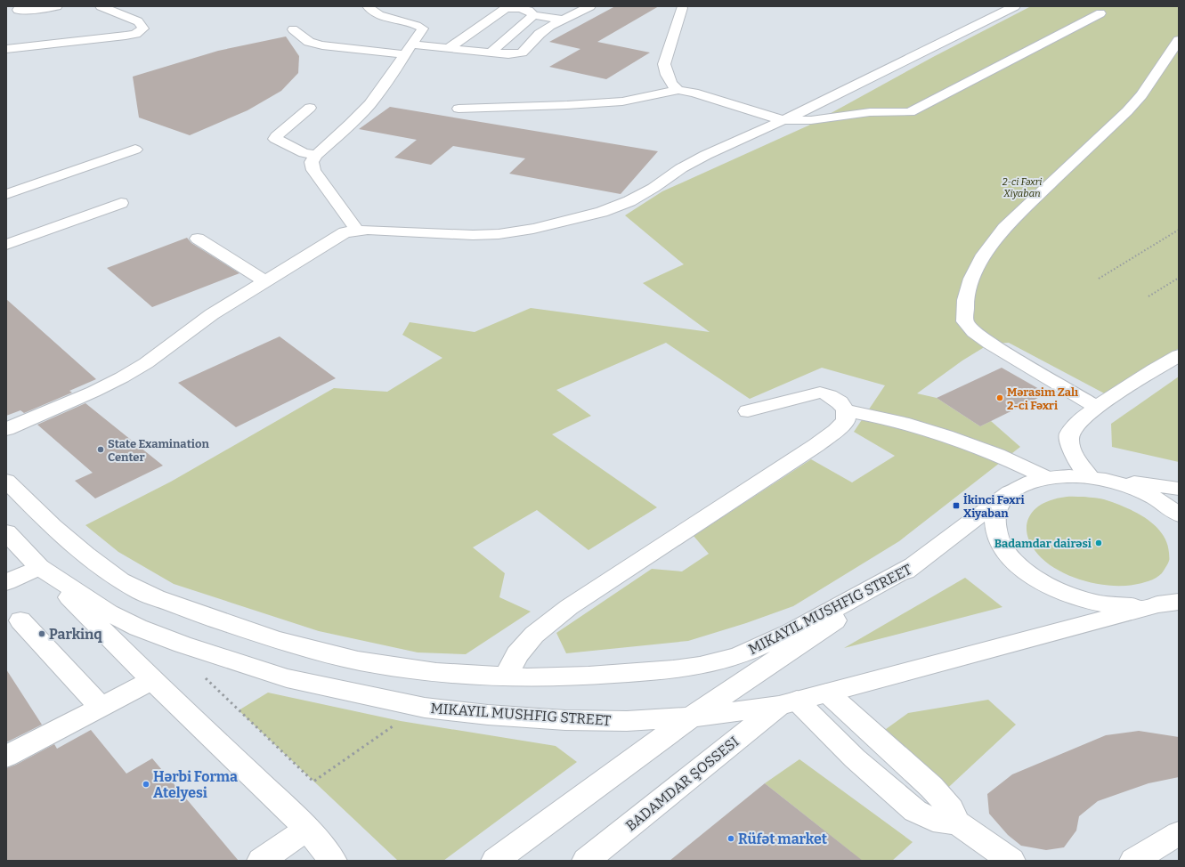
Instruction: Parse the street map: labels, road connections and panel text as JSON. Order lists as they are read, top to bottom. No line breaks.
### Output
{"streets":{"main road":["MIKAYIL MUSHFIG STREET","BADAMDAR ŞOSSESI"]},"crossings":[["MIKAYIL MUSHFIG STREET","BADAMDAR ŞOSSESI"]],"parks":["2-ci Fəxri Xiyaban"],"places":{"other":["Mərasim Zalı 2-ci Fəxri","State Examination Center","Badamdar dairəsi","Parkinq","Hərbi Forma Atelyesi","Rüfət market"],"transit":["İkinci Fəxri Xiyaban"]}}
